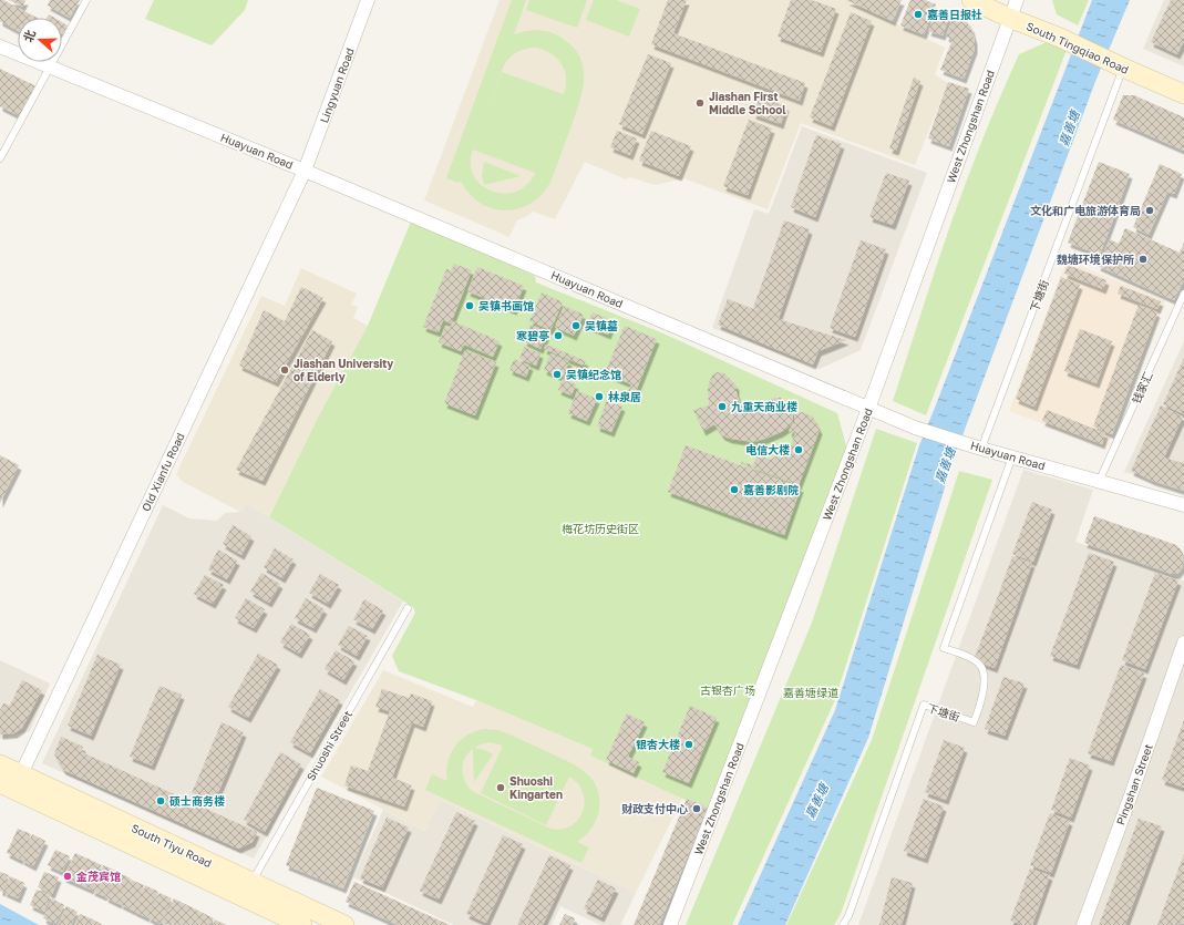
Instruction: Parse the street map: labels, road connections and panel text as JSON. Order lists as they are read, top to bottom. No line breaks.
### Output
{"streets":{"main road":["South Tingqiao Road","South Tiyu Road"],"street":["Lingyuan Road","West Zhongshan Road","Huayuan Road","Old Xianfu Road","Pingshan Street"],"lane":["下塘街","钱家汇","Shuoshi Street"]},"crossings":[["South Tingqiao Road","West Zhongshan Road"],["South Tingqiao Road","下塘街"],["Lingyuan Road","Huayuan Road"],["Lingyuan Road","Old Xianfu Road"],["West Zhongshan Road","Huayuan Road"],["Huayuan Road","下塘街"],["Huayuan Road","钱家汇"],["Huayuan Road","Old Xianfu Road"],["Old Xianfu Road","South Tiyu Road"],["Shuoshi Street","South Tiyu Road"]],"water":["嘉善塘"],"parks":["梅花坊历史街区","古银杏广场","嘉善塘绿道"],"places":["嘉善日报社","Jiashan First Middle School","文化和广电旅游体育局","魏塘环境保护所","吴镇书画馆","吴镇墓","寒碧亭","Jiashan University of Elderly","吴镇纪念馆","林泉居","九重天商业楼","电信大楼","嘉善影剧院","银杏大楼","Shuoshi Kingarten","硕士商务楼","财政支付中心","金茂宾馆"],"north":"left"}
